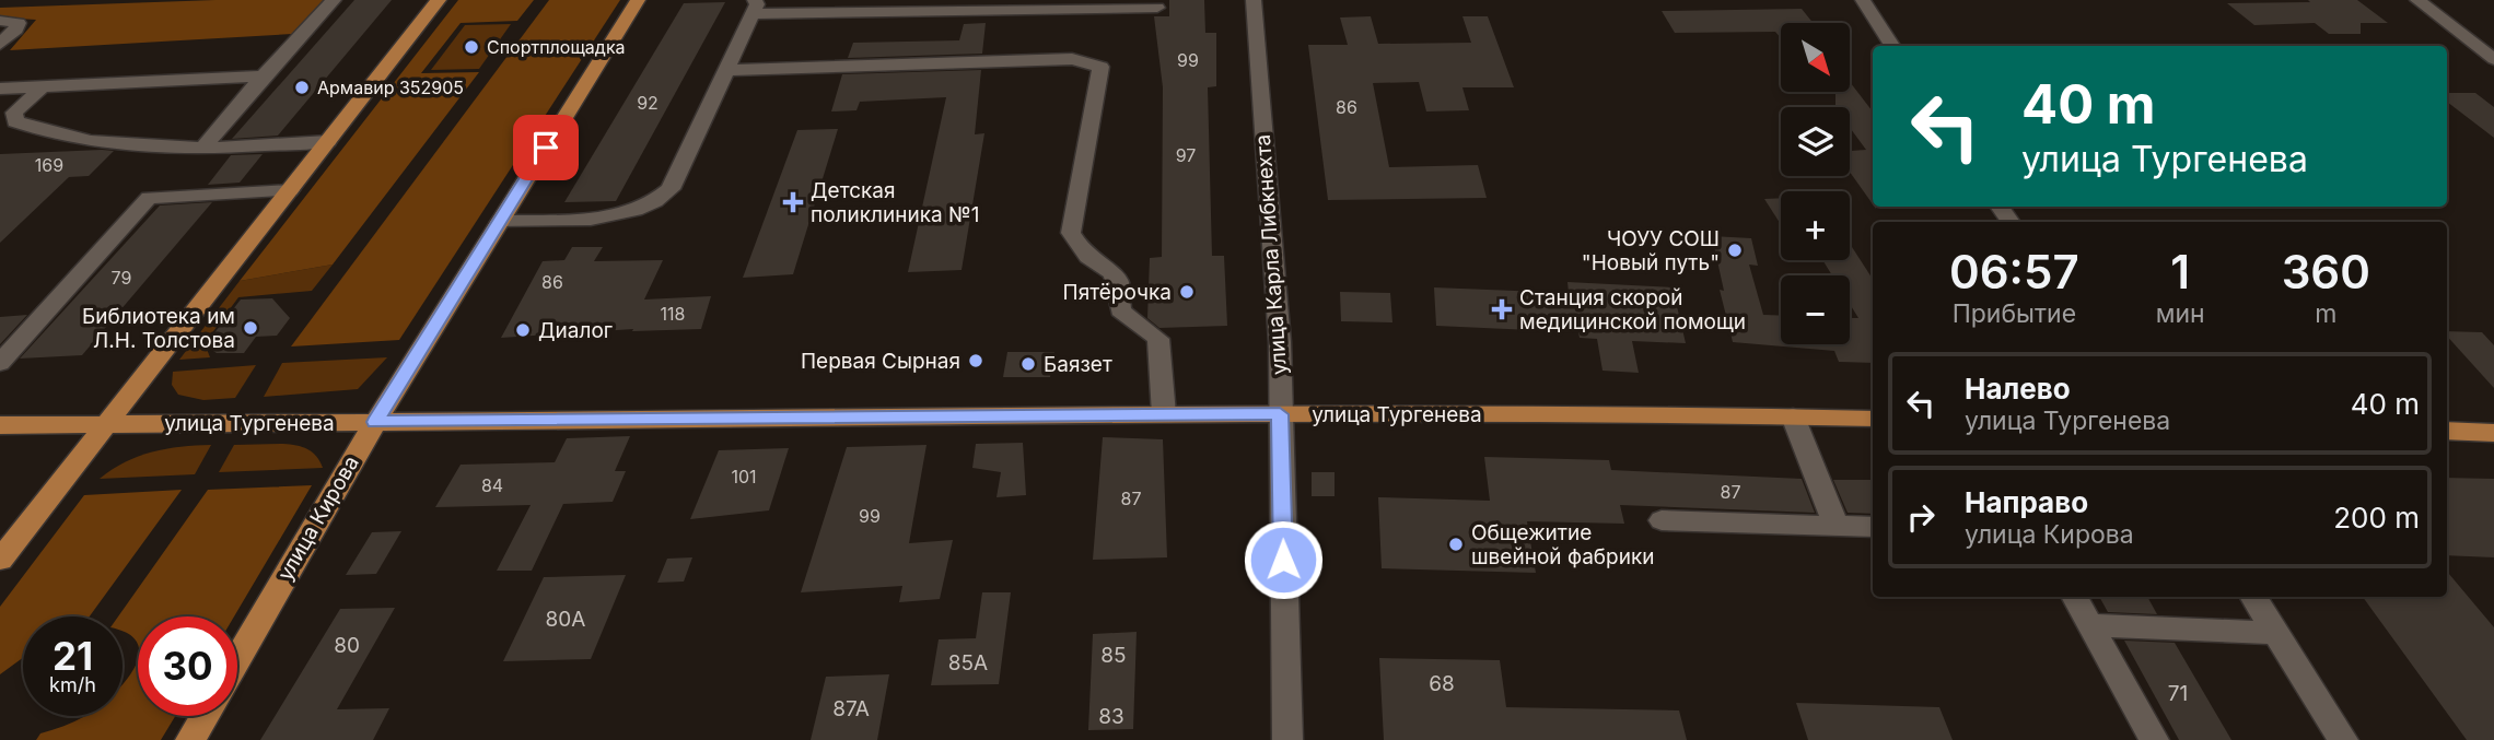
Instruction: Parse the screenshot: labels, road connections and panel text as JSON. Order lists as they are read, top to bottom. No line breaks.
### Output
{"streets":{"main road":["улица Тургенева","улица Кирова"],"street":["улица Карла Либкнехта"]},"crossings":[["улица Карла Либкнехта","улица Тургенева"],["улица Тургенева","улица Кирова"]],"places":{"other":["Спортплощадка","Армавир 352905","ЧОУУ СОШ \"Новый путь\"","Пятёрочка","Библиотека им Л.Н. Толстова","Диалог","Первая Сырная","Баязет","Общежитие швейной фабрики"],"health":["Детская поликлиника №1","Станция скорой медицинской помощи"]},"house_numbers":["99","92","86","97","169","79","86","118","101","84","87","87","99","80А","80","85","85А","68","71","87А","83"],"north":"bottom right","page":{"map_buttons":["+","−"],"turn":["40 m","улица Тургенева"],"eta":["06:57","Прибытие","1","мин","360","m"],"list":[{"name":"Налево","note":"улица Тургенева","value":"40 m"},{"name":"Направо","note":"улица Кирова","value":"200 m"}],"speed":"21 km/h","limit":"30"}}
